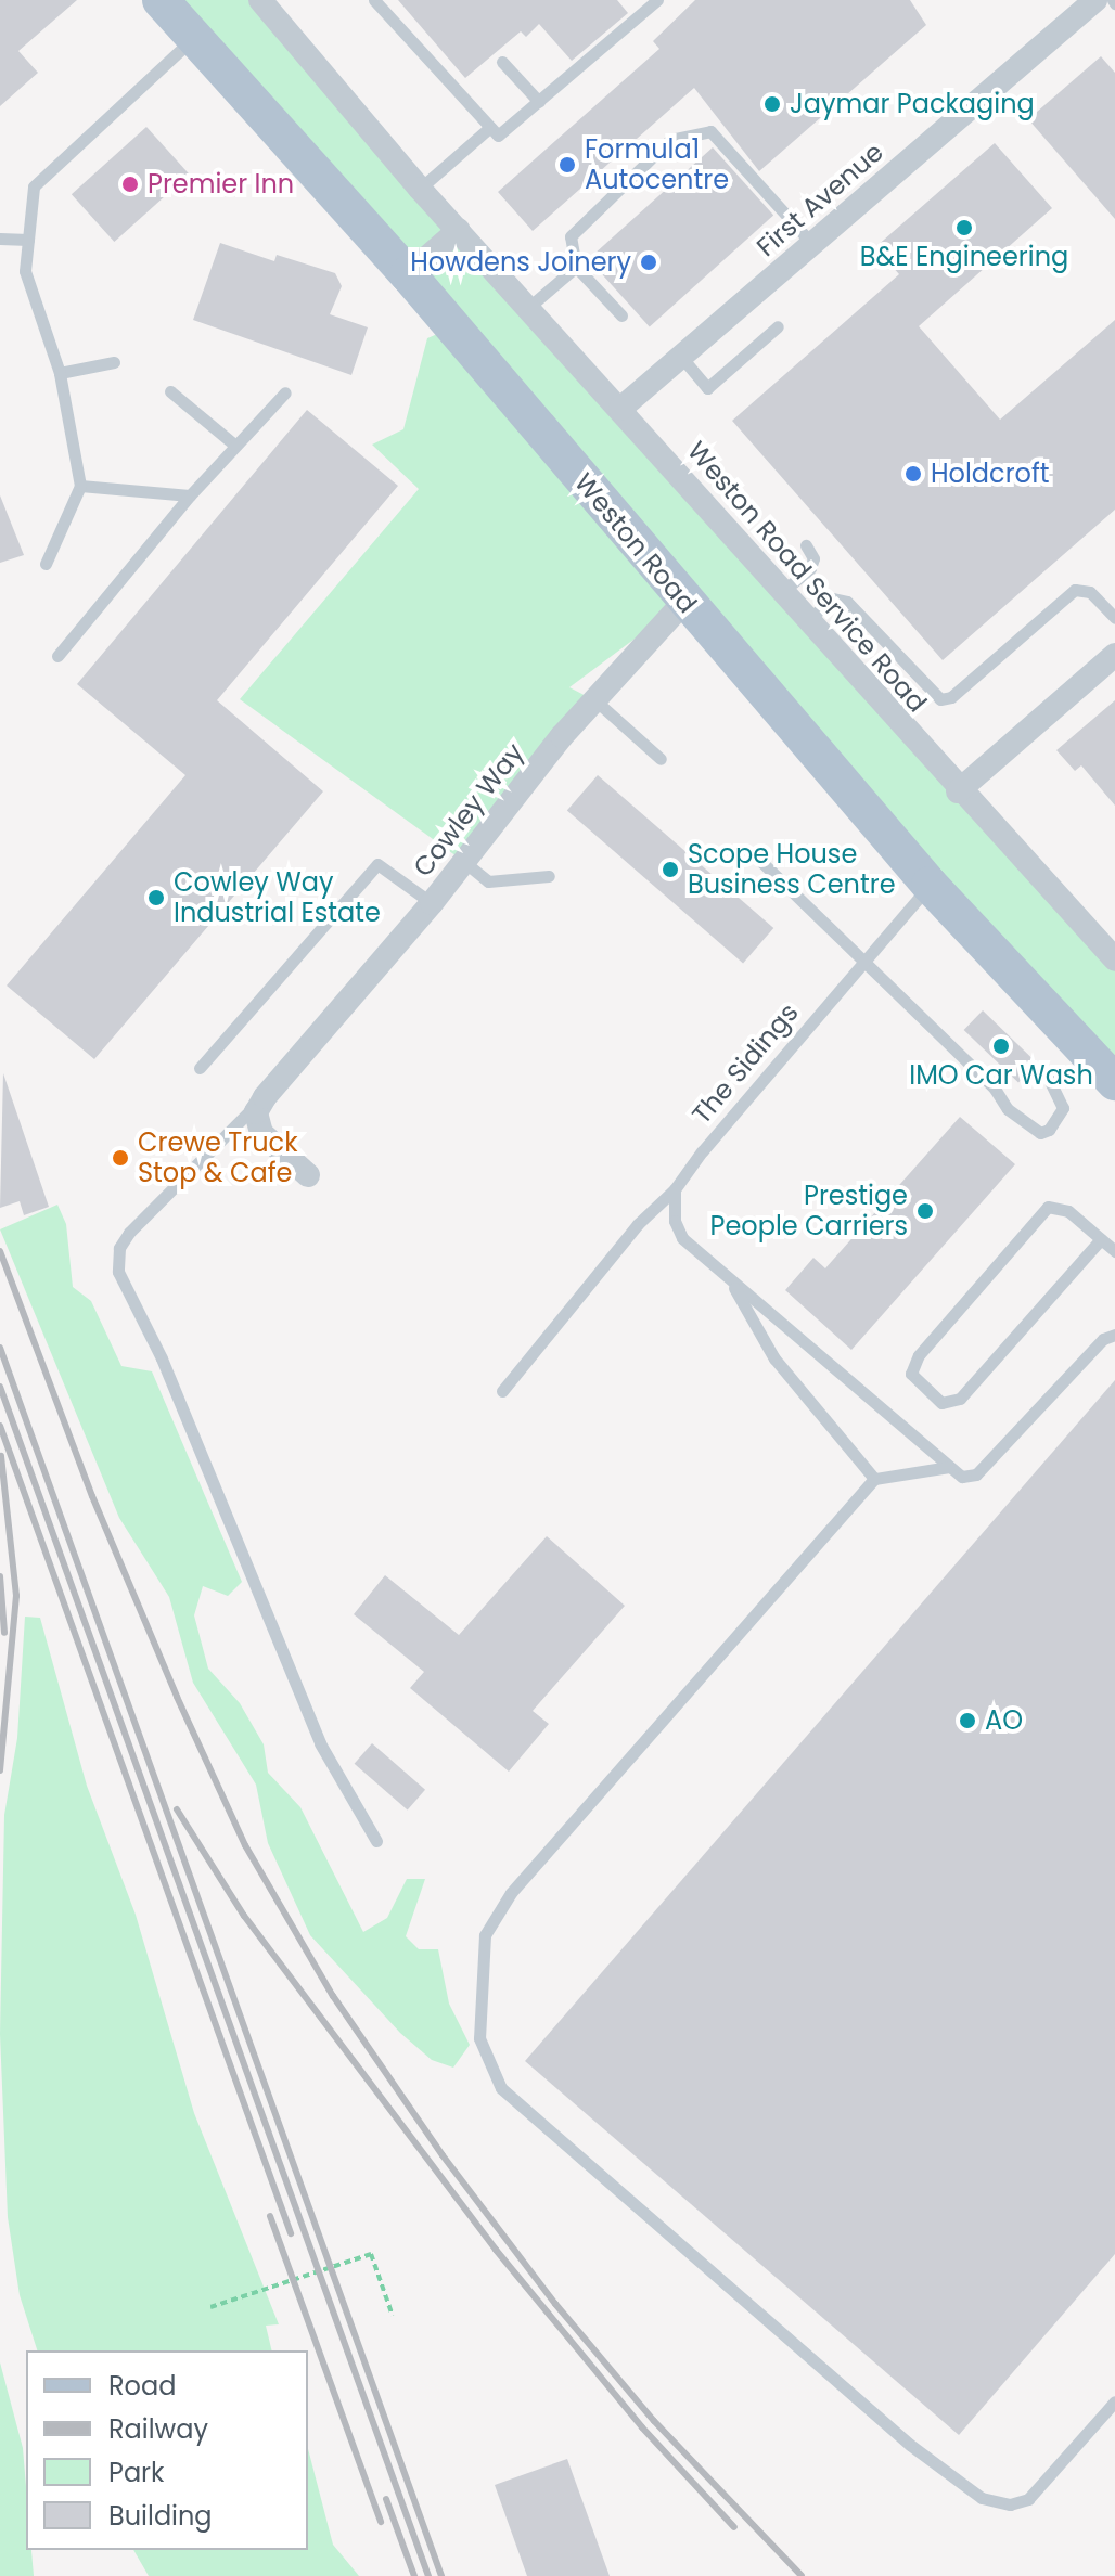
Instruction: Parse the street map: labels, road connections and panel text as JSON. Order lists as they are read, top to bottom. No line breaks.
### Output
{"streets":{"main road":["Weston Road"],"street":["First Avenue","Weston Road Service Road","Cowley Way"],"lane":["The Sidings"]},"crossings":[["First Avenue","Weston Road Service Road"],["Weston Road","Cowley Way"],["Weston Road","The Sidings"]],"places":["Jaymar Packaging","Formula1 Autocentre","Premier Inn","B&E Engineering","Howdens Joinery","Holdcroft","Scope House Business Centre","Cowley Way Industrial Estate","IMO Car Wash","Crewe Truck Stop & Cafe","Prestige People Carriers","AO"],"legend":["Road","Railway","Park","Building"]}
